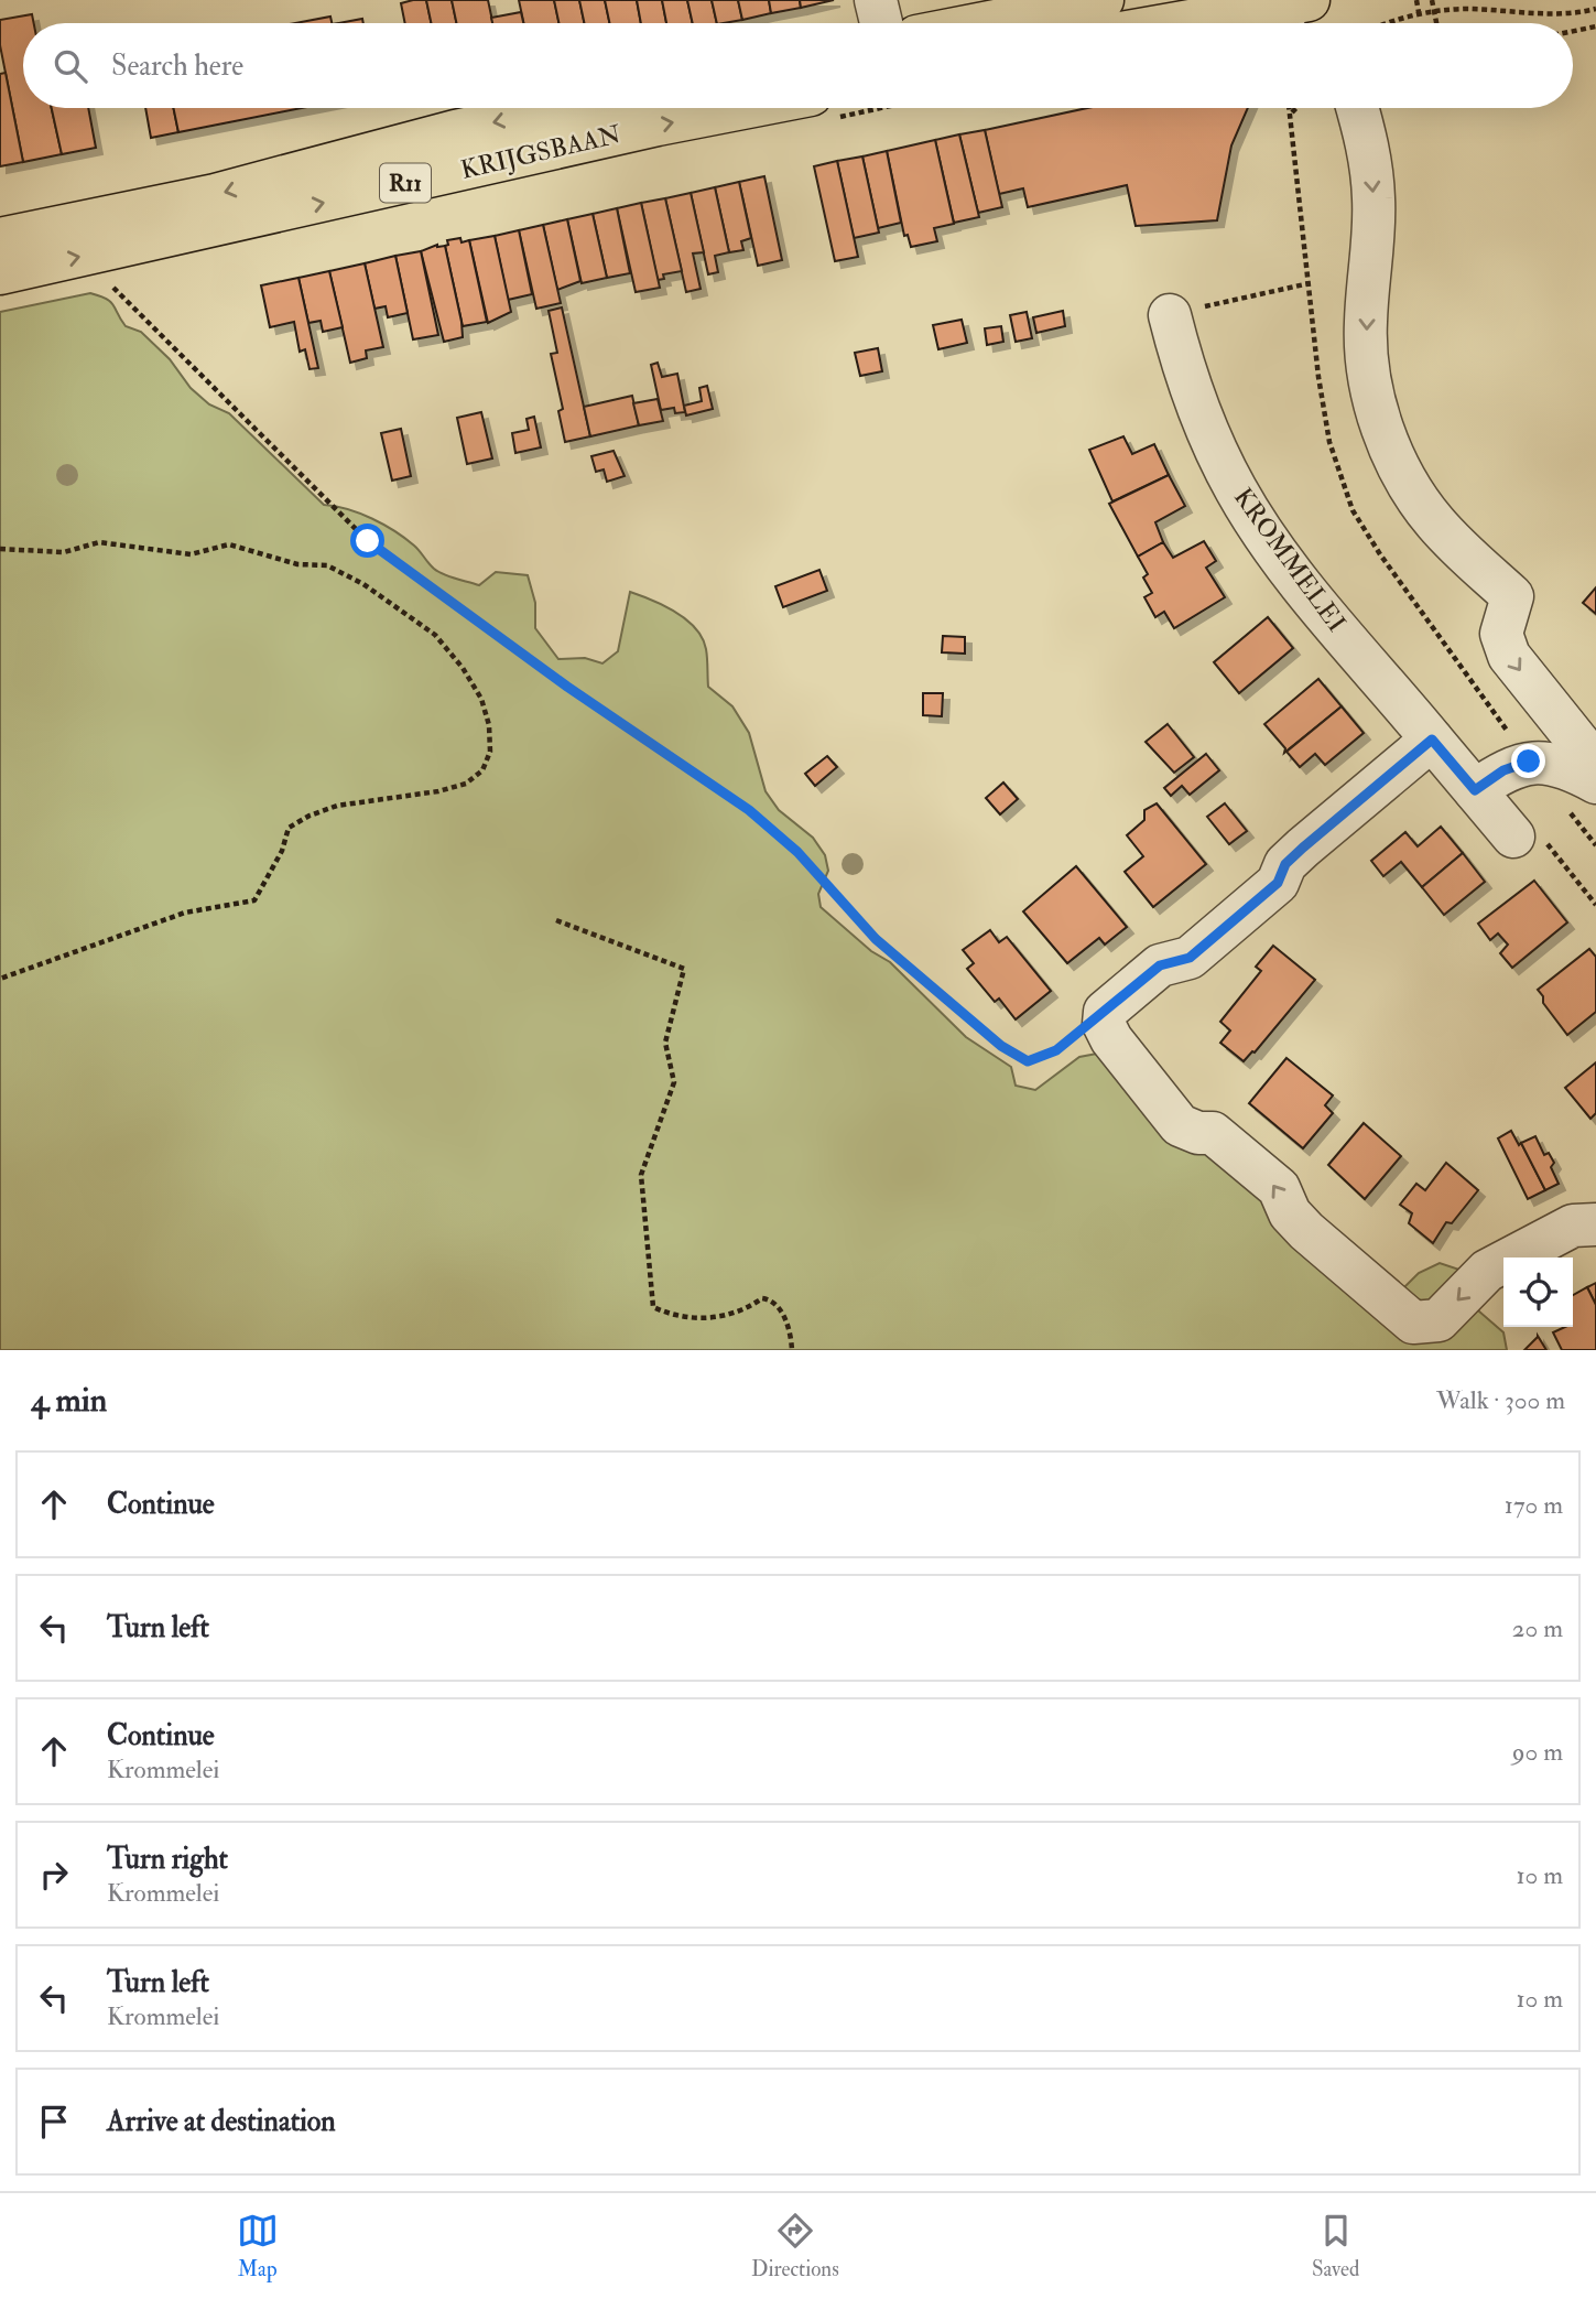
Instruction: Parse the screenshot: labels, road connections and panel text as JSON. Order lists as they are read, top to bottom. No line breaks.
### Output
{"streets":{"main road":["KRIJGSBAAN","R11"],"street":["KROMMELEI"]},"page":{"search":"Search here","heading":["4 min","Walk · 300 m"],"list":[["Continue","170 m"],["Turn left","20 m"],["Continue","Krommelei","90 m"],["Turn right","Krommelei","10 m"],["Turn left","Krommelei","10 m"],"Arrive at destination"],"nav":["Map","Directions","Saved"]}}
